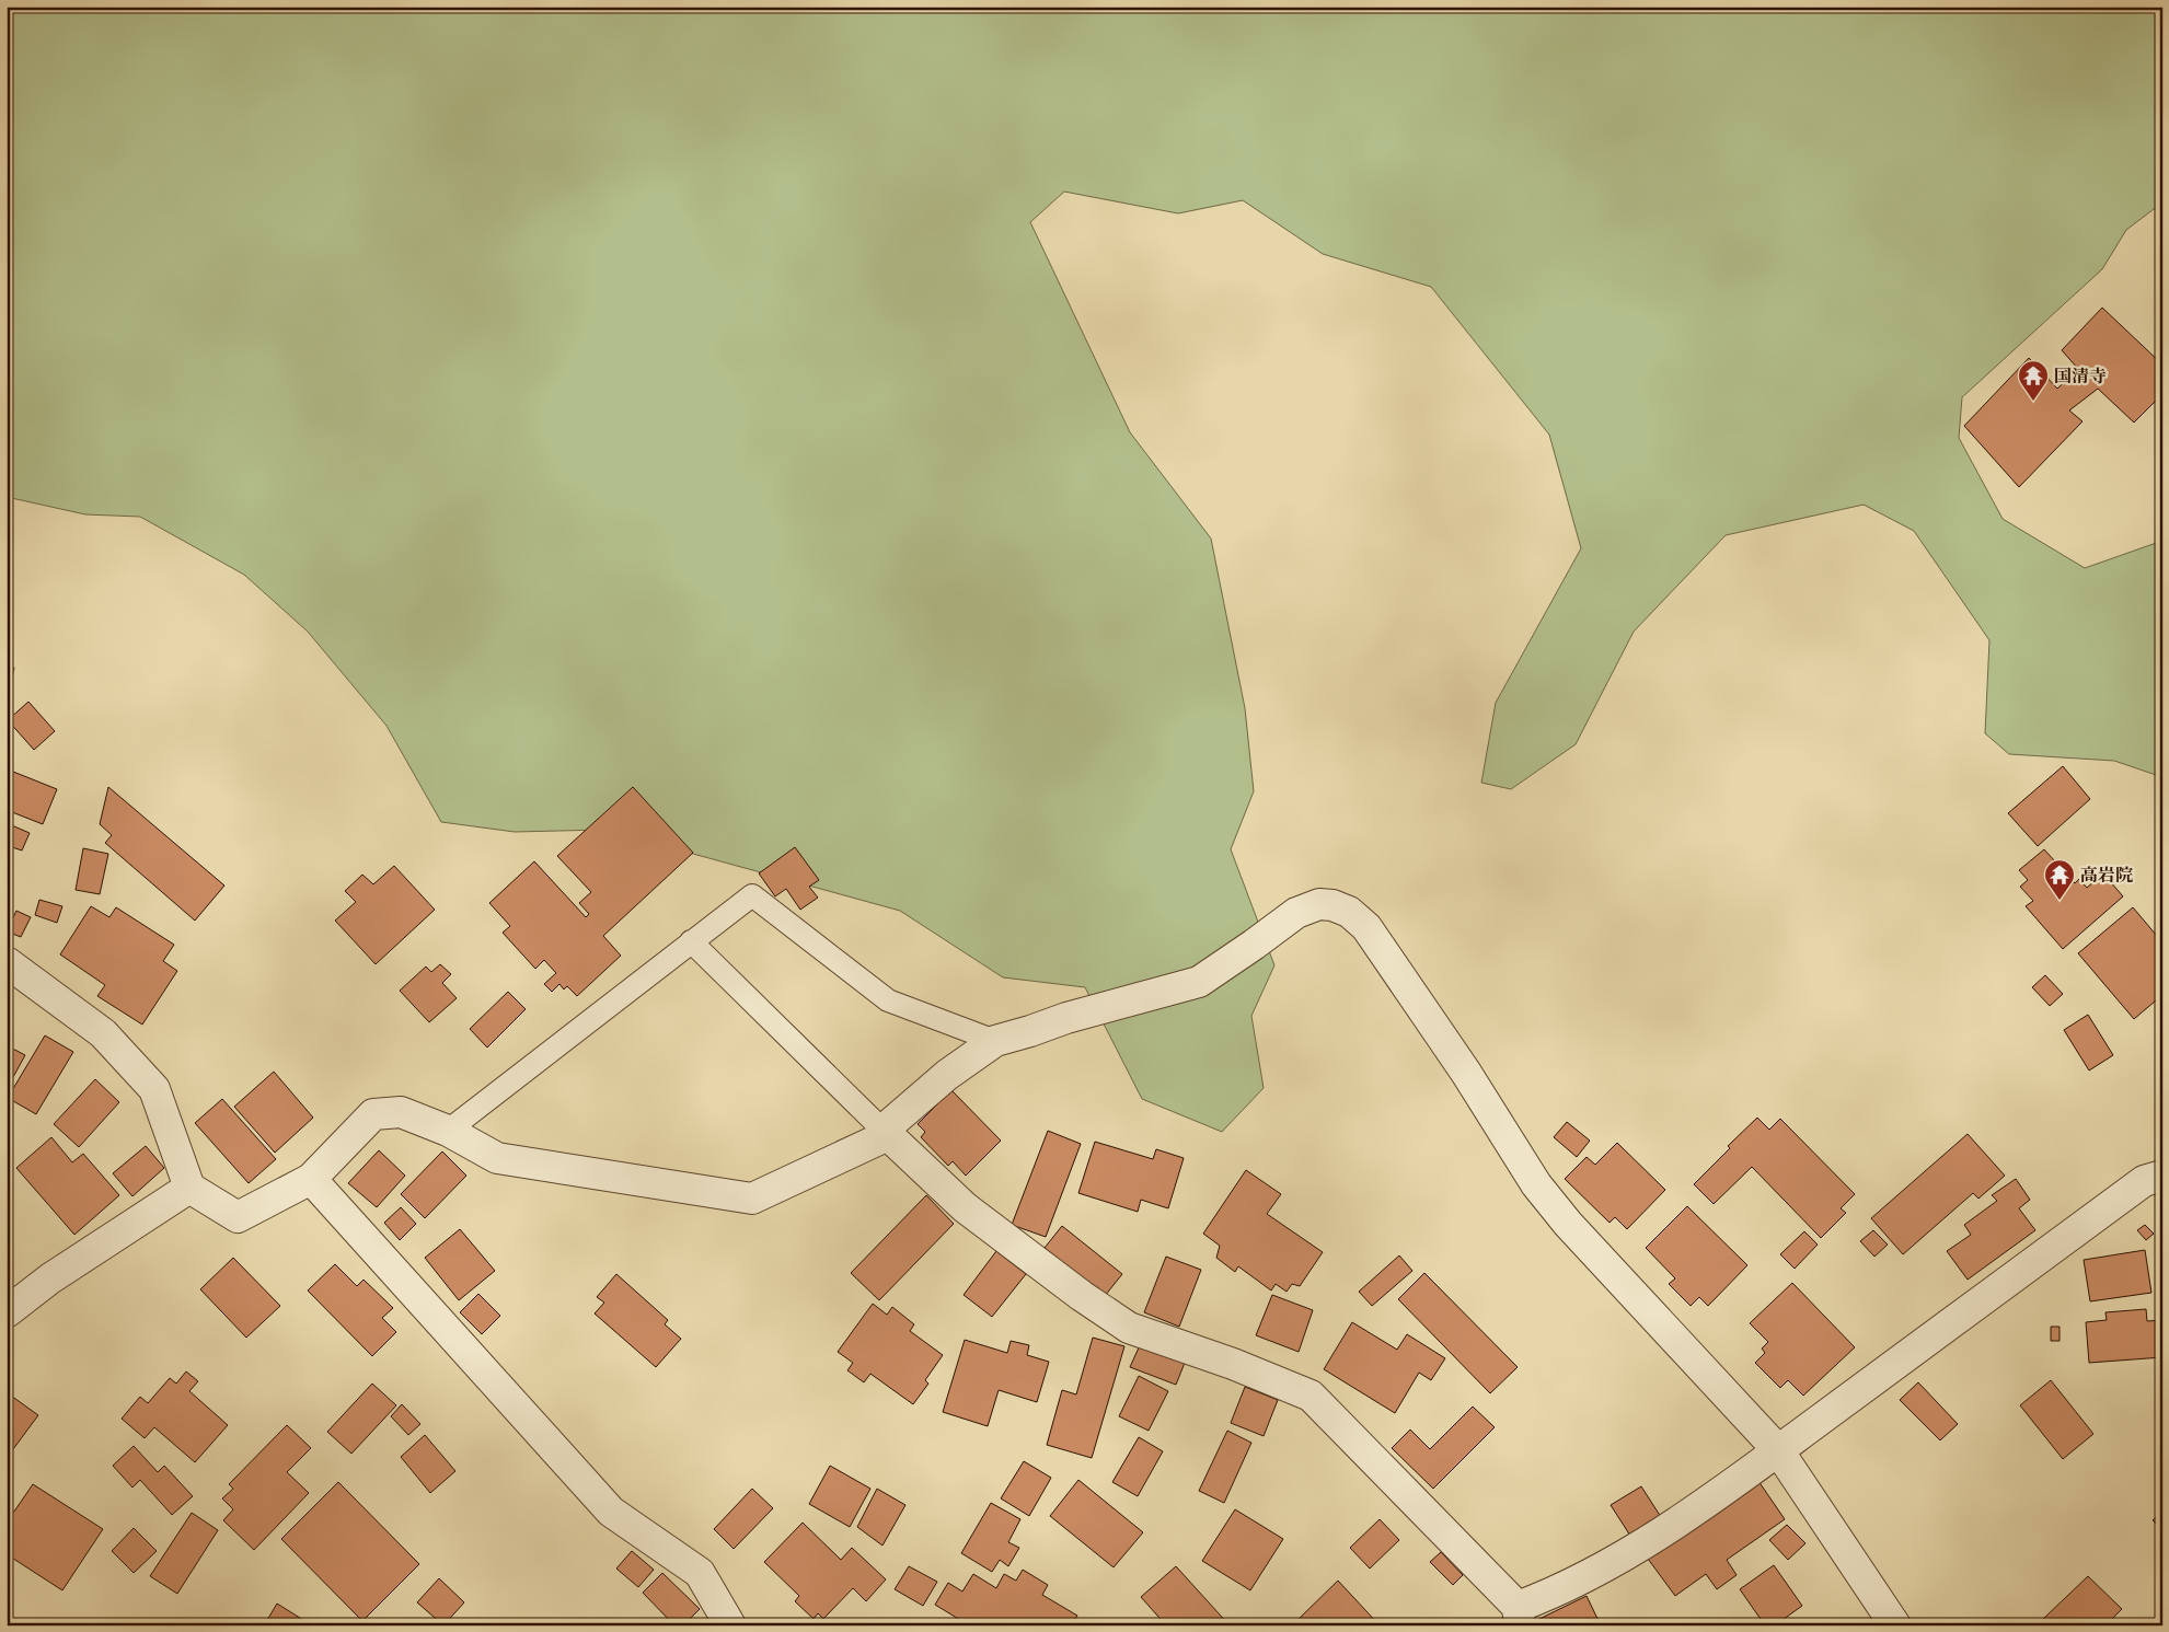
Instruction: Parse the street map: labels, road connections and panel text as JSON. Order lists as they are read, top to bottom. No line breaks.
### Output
{"places":{"temple":["国清寺","高岩院"]}}
